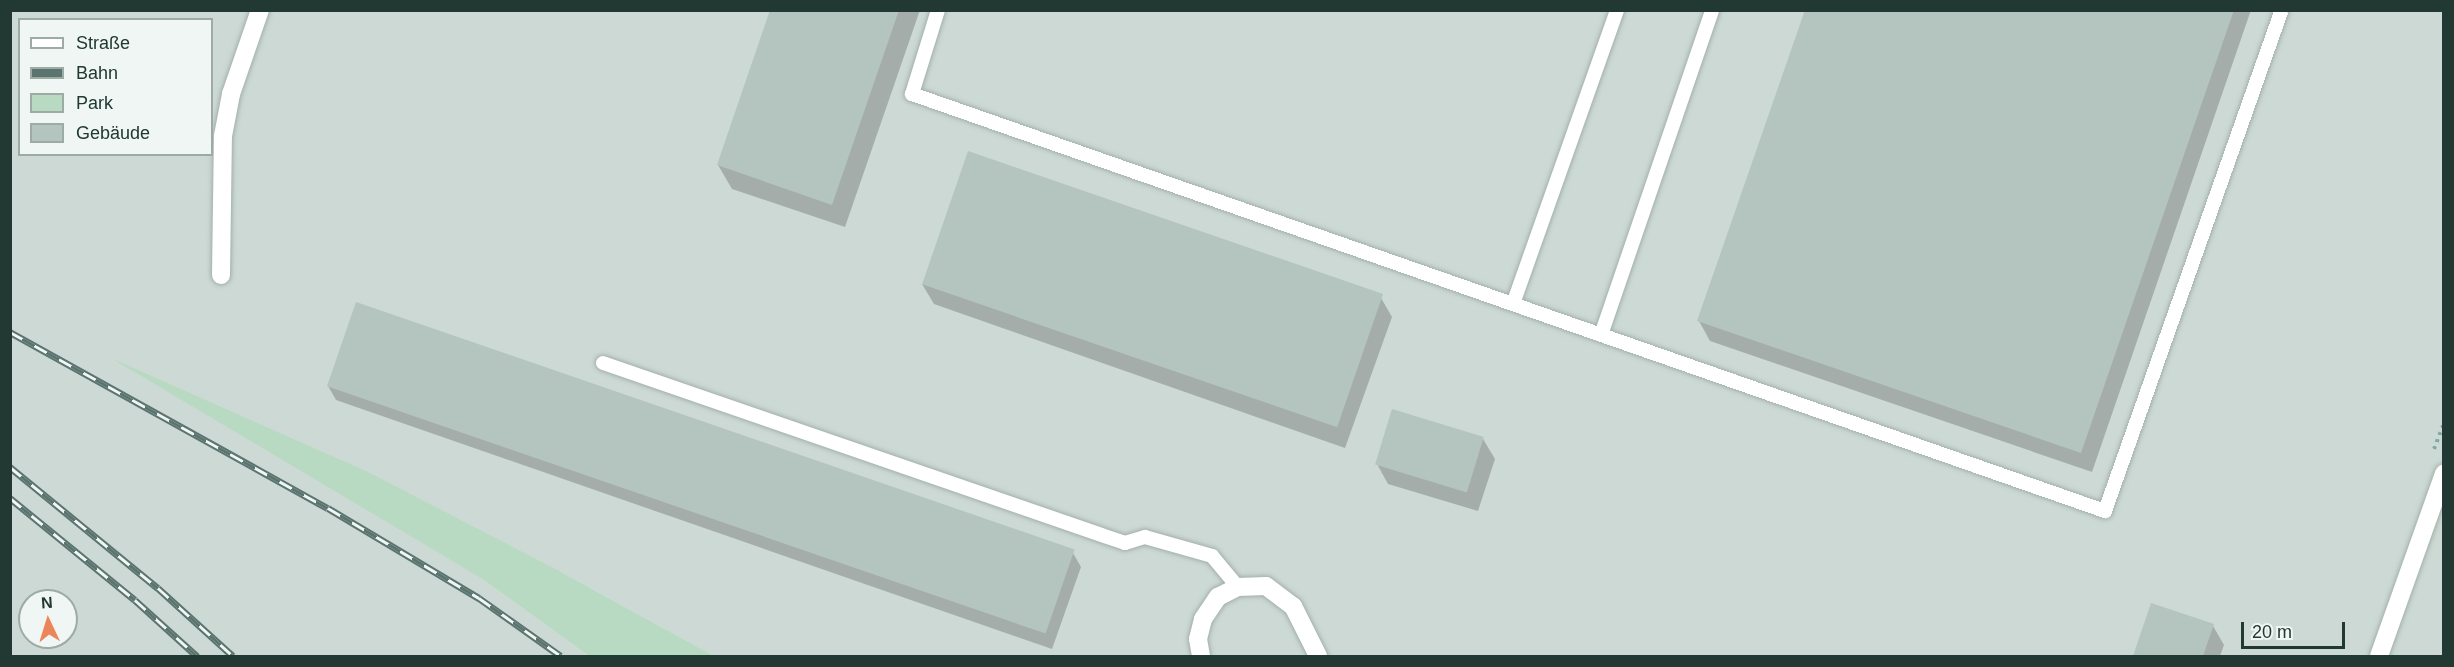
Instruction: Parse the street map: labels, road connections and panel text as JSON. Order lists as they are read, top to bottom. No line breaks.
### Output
{"legend":["Straße","Bahn","Park","Gebäude"],"scale_bar":"20 m","north":"top"}
